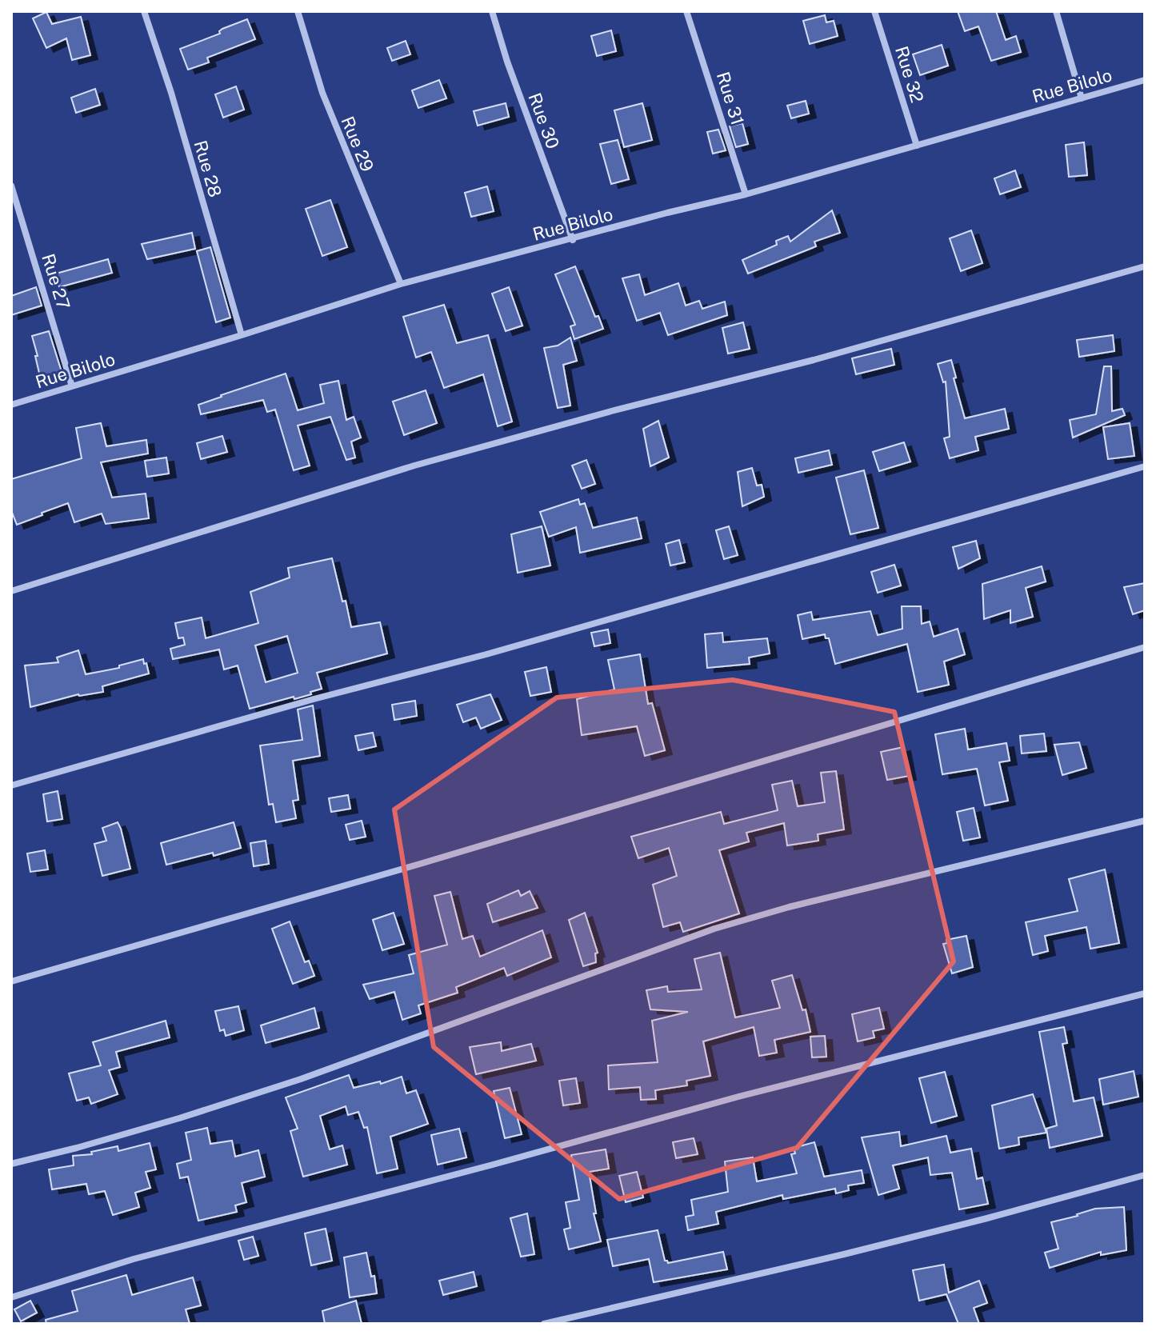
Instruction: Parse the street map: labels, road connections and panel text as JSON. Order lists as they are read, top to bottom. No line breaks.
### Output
{"streets":{"street":["Rue 32","Rue Bilolo","Rue 31","Rue 30","Rue 29","Rue 28","Rue 27"]},"crossings":[["Rue 32","Rue Bilolo"],["Rue Bilolo","Rue 31"],["Rue Bilolo","Rue 30"],["Rue Bilolo","Rue 29"],["Rue Bilolo","Rue 28"],["Rue Bilolo","Rue 27"]]}
